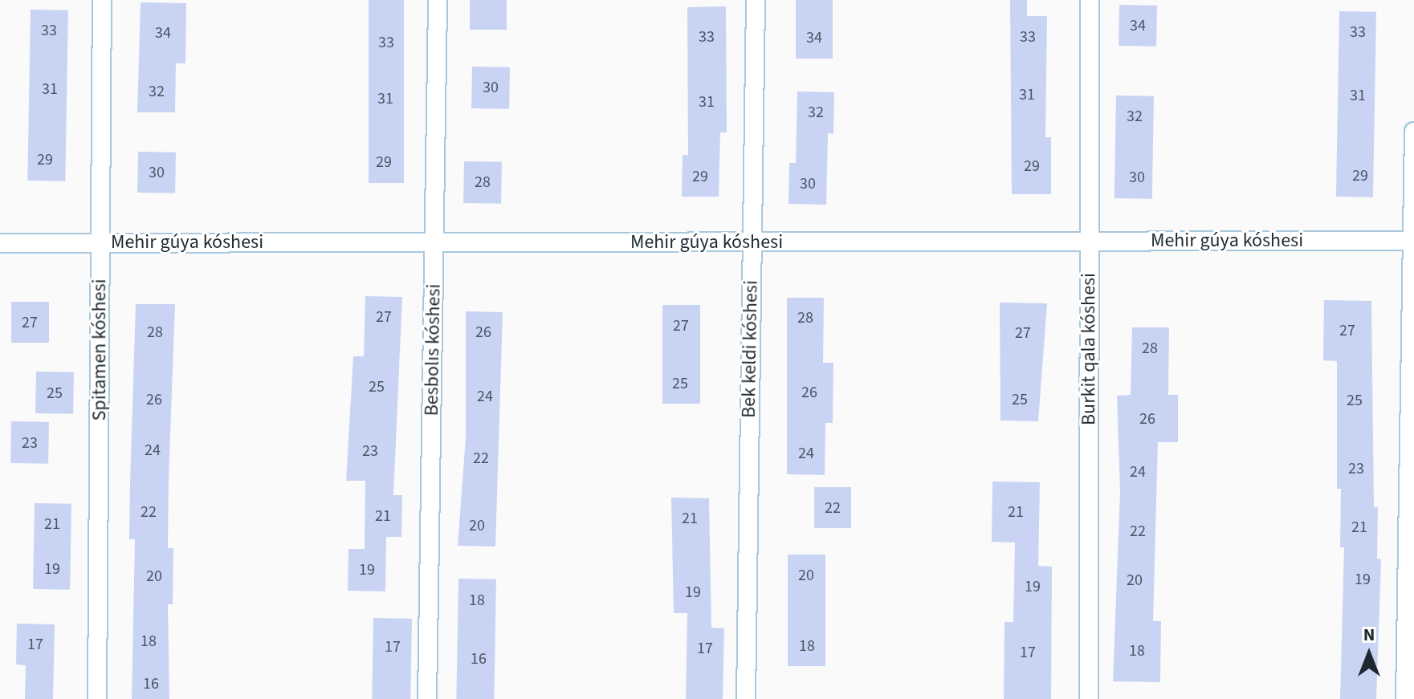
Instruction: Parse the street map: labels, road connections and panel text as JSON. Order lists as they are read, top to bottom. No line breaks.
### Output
{"streets":{"street":["Mehir gúyа kóshesi","Bek keldi kóshesi","Burkit qala kóshesi","Spitamen kóshesi","Besbolıs kóshesi"]},"crossings":[["Mehir gúyа kóshesi","Bek keldi kóshesi"],["Mehir gúyа kóshesi","Burkit qala kóshesi"],["Mehir gúyа kóshesi","Spitamen kóshesi"],["Mehir gúyа kóshesi","Besbolıs kóshesi"]],"house_numbers":["34","33","33","34","33","33","34","33","30","31","32","31","31","31","31","32","32","29","29","29","30","29","29","30","28","30","27","28","27","27","27","28","26","27","28","25","25","26","25","24","26","25","25","26","23","24","23","24","22","23","24","22","22","21","21","21","21","20","21","22","19","19","20","20","19","20","19","19","18","18","17","18","17","17","18","17","16","16"],"north":"top"}
